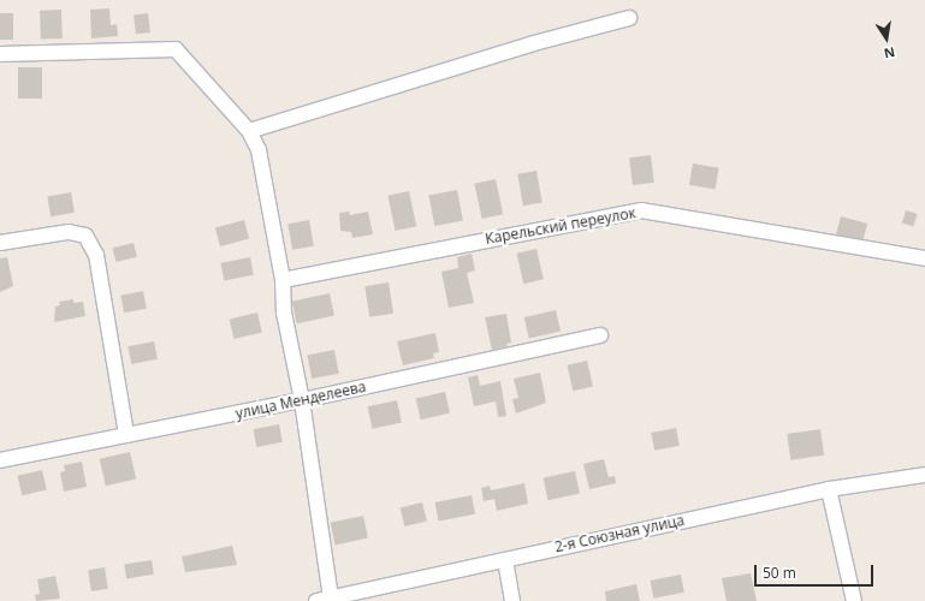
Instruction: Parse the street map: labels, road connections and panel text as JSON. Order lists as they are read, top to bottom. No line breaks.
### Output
{"streets":{"street":["Карельский переулок","улица Менделеева","2-я Союзная улица"]},"scale_bar":"50 m","north":"bottom"}
